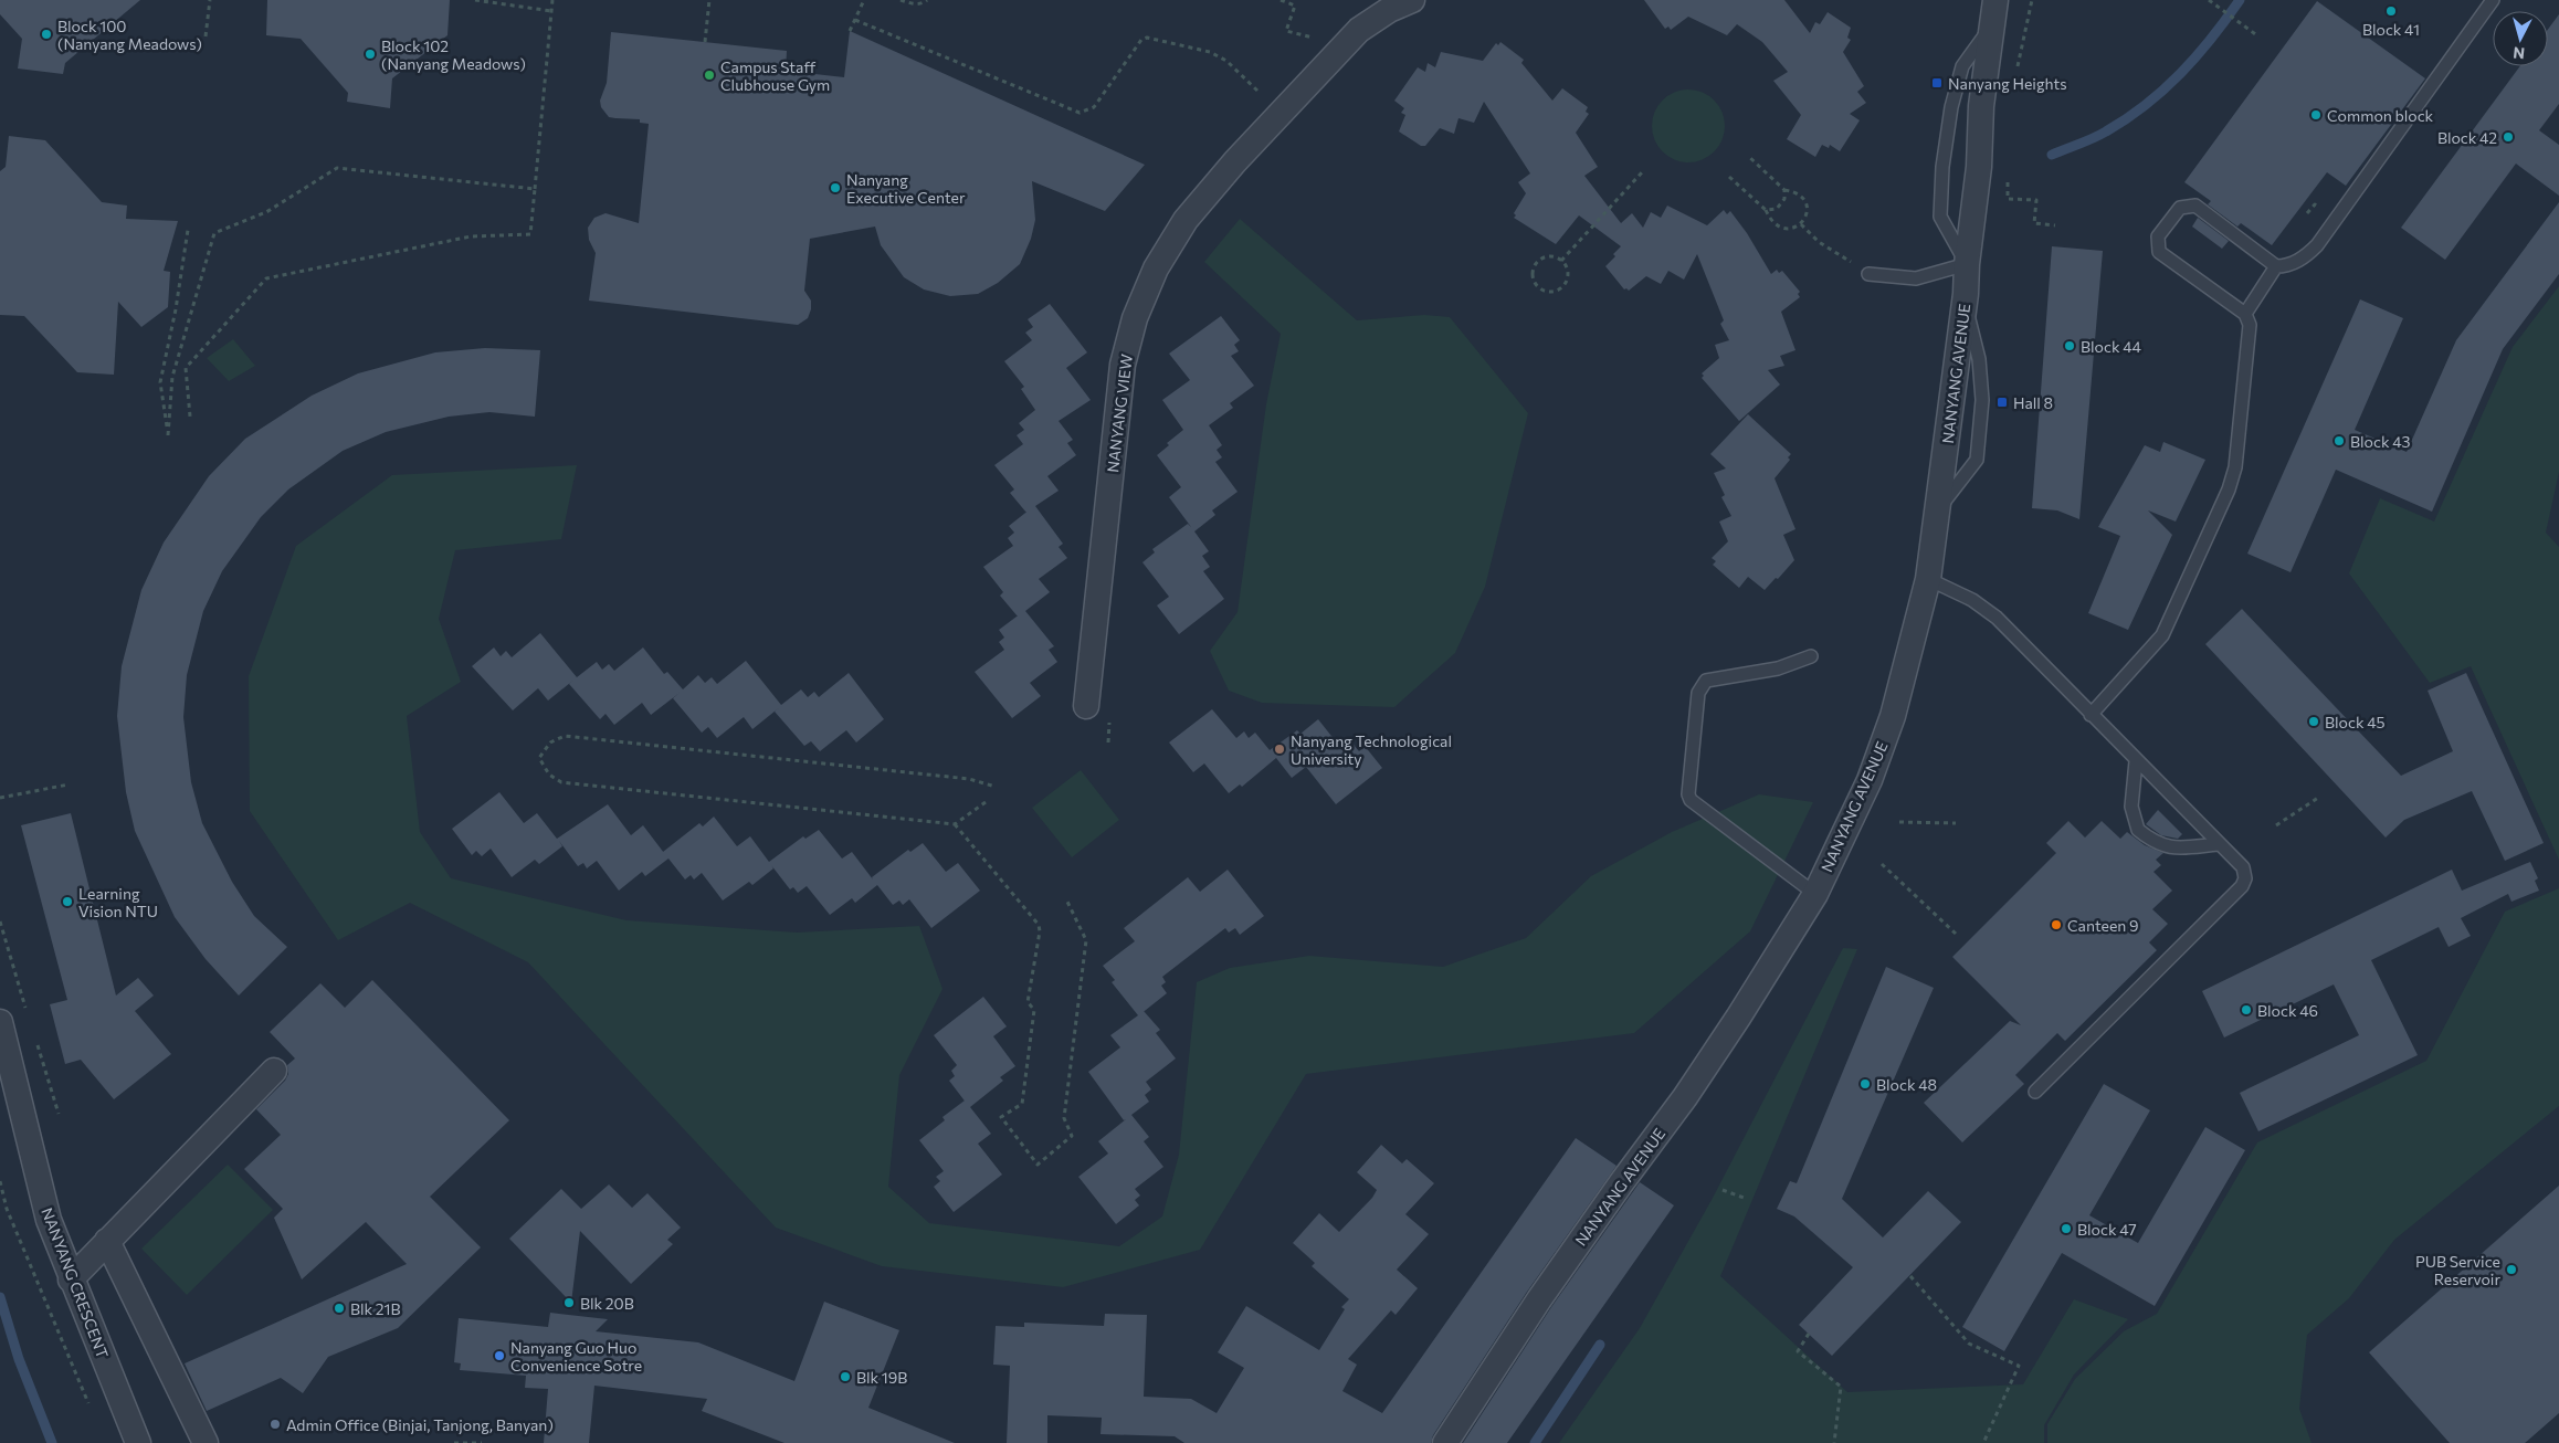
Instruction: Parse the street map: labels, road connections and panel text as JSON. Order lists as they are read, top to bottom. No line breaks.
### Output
{"streets":{"street":["NANYANG AVENUE","NANYANG VIEW","NANYANG CRESCENT"]},"places":{"other":["Block 41","Block 100 (Nanyang Meadows)","Block 102 (Nanyang Meadows)","Campus Staff Clubhouse Gym","Common block","Block 42","Nanyang Executive Center","Block 44","Block 43","Block 45","Nanyang Technological University","Learning Vision NTU","Canteen 9","Block 46","Block 48","Block 47","PUB Service Reservoir","Blk 20B","Blk 21B","Nanyang Guo Huo Convenience Sotre","Blk 19B","Admin Office (Binjai, Tanjong, Banyan)"],"transit":["Nanyang Heights","Hall 8"]},"north":"bottom"}
